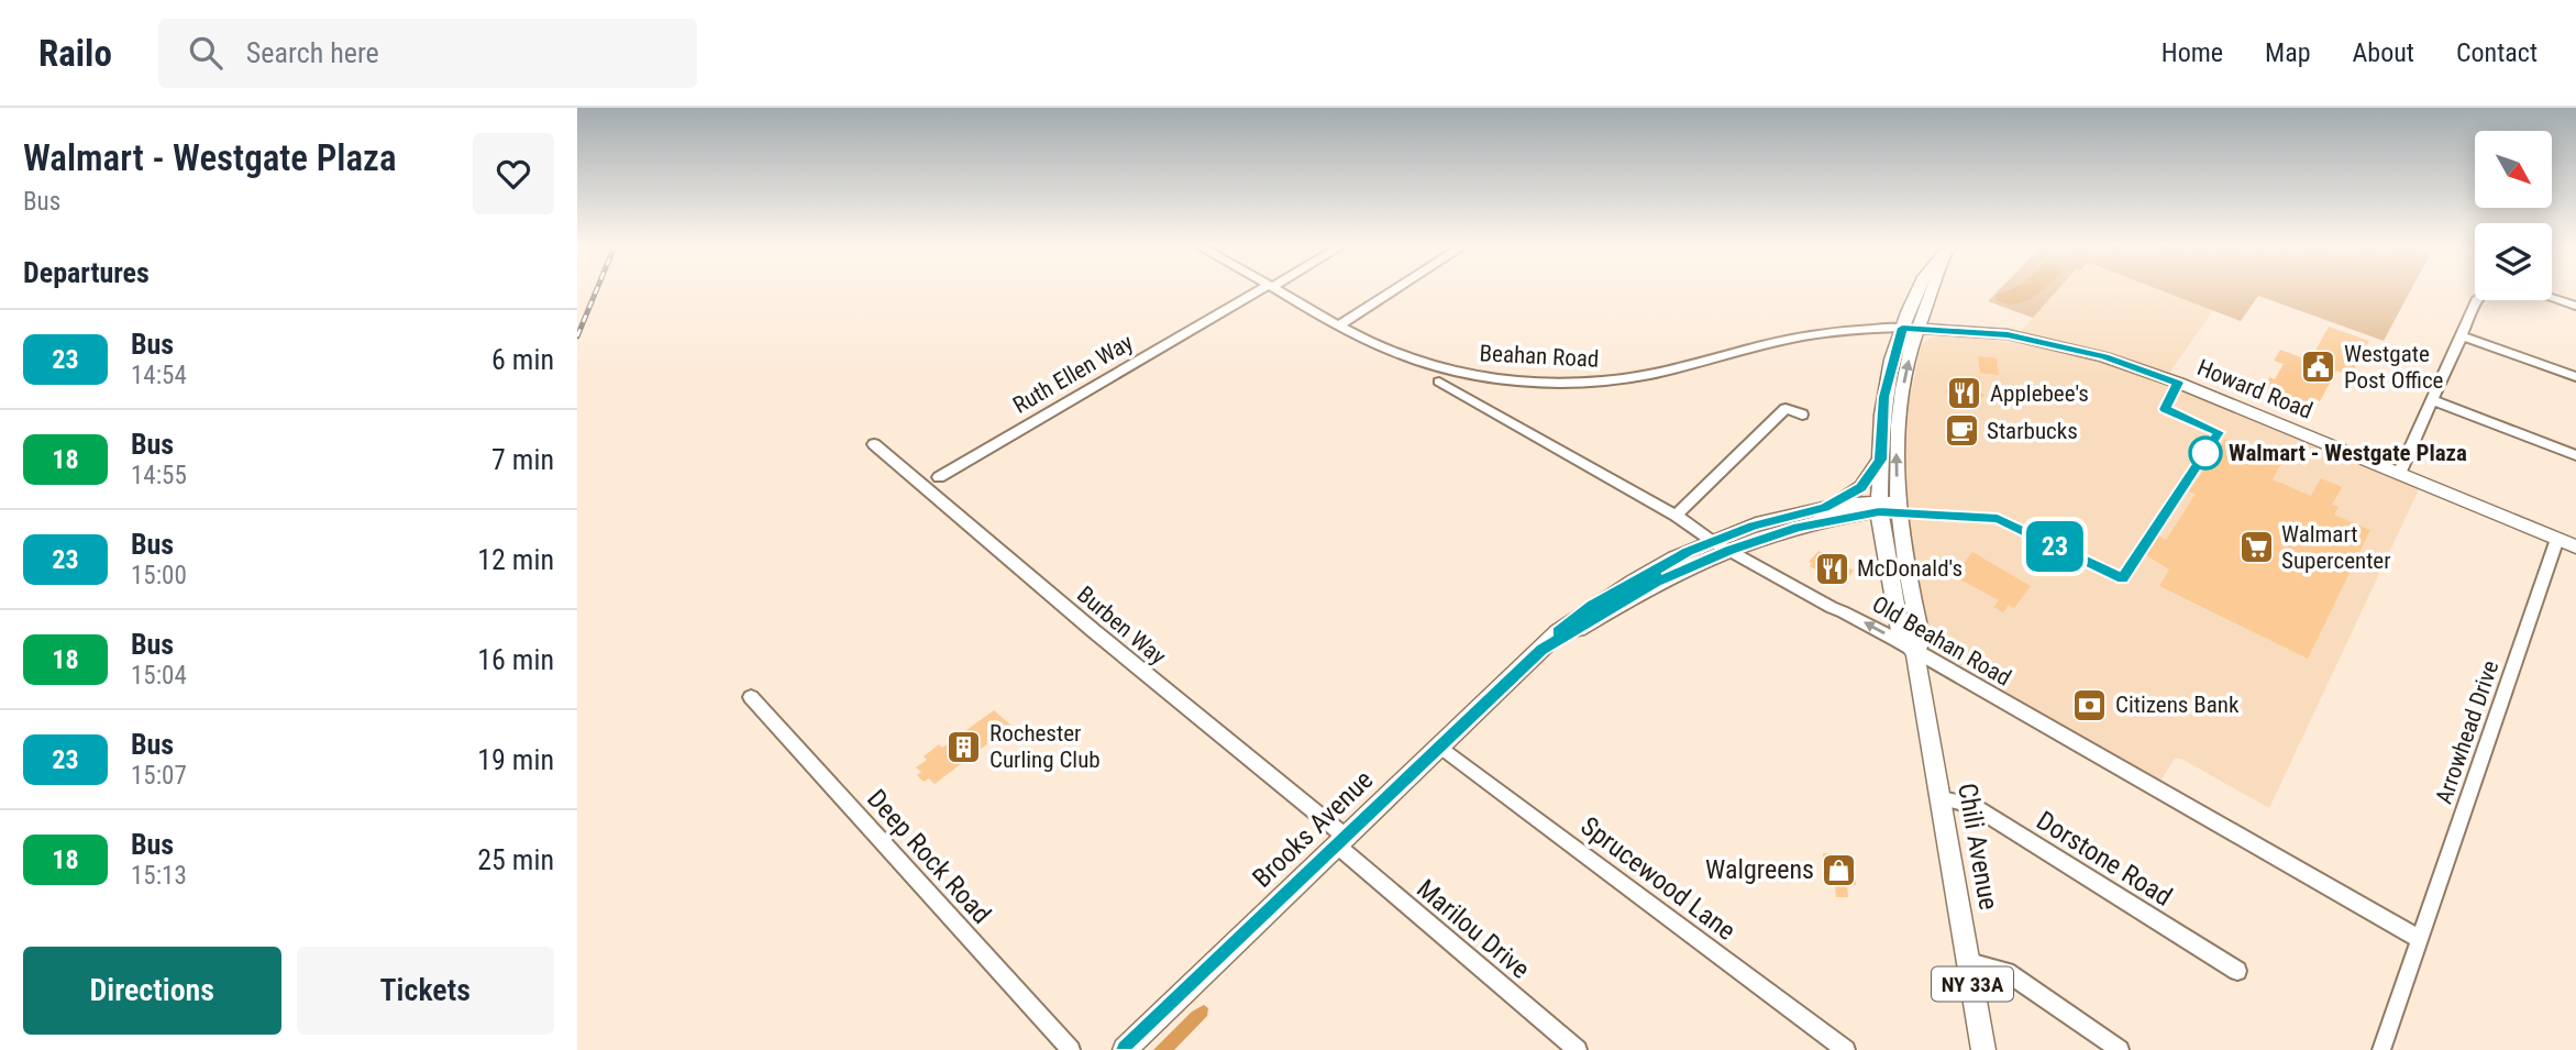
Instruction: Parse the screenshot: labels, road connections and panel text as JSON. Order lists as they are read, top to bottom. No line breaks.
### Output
{"streets":{"main road":["Howard Road","Brooks Avenue","Chili Avenue","NY 33A"],"street":["Beahan Road","Ruth Ellen Way","Burben Way","Old Beahan Road","Arrowhead Drive","Deep Rock Road","Dorstone Road","Sprucewood Lane","Marilou Drive"]},"crossings":[["Beahan Road","Howard Road"],["Beahan Road","Chili Avenue"],["Howard Road","Arrowhead Drive"],["Howard Road","Chili Avenue"],["Burben Way","Brooks Avenue"],["Burben Way","Marilou Drive"],["Old Beahan Road","Arrowhead Drive"],["Old Beahan Road","Brooks Avenue"],["Old Beahan Road","Chili Avenue"],["Brooks Avenue","Chili Avenue"],["Brooks Avenue","Sprucewood Lane"],["Brooks Avenue","Marilou Drive"],["Chili Avenue","Dorstone Road"]],"places":{"public building":["Westgate Post Office"],"restaurant":["Applebee's","McDonald's"],"cafe":["Starbucks"],"other":["Walmart - Westgate Plaza"],"supermarket":["Walmart Supercenter"],"bank":["Citizens Bank"],"building":["Rochester Curling Club"],"shop":["Walgreens"]},"lines":["bus line 23"],"north":"bottom right","page":{"header":"Railo","search":"Search here","nav":["Home","Map","About","Contact"],"heading":[["Walmart - Westgate Plaza","Bus"],"Departures"],"on_map":"23","list":[{"mark":"23","name":"Bus","note":"14:54","value":"6 min"},{"mark":"18","name":"Bus","note":"14:55","value":"7 min"},{"mark":"23","name":"Bus","note":"15:00","value":"12 min"},{"mark":"18","name":"Bus","note":"15:04","value":"16 min"},{"mark":"23","name":"Bus","note":"15:07","value":"19 min"},{"mark":"18","name":"Bus","note":"15:13","value":"25 min"}],"buttons":["Directions","Tickets"]}}
